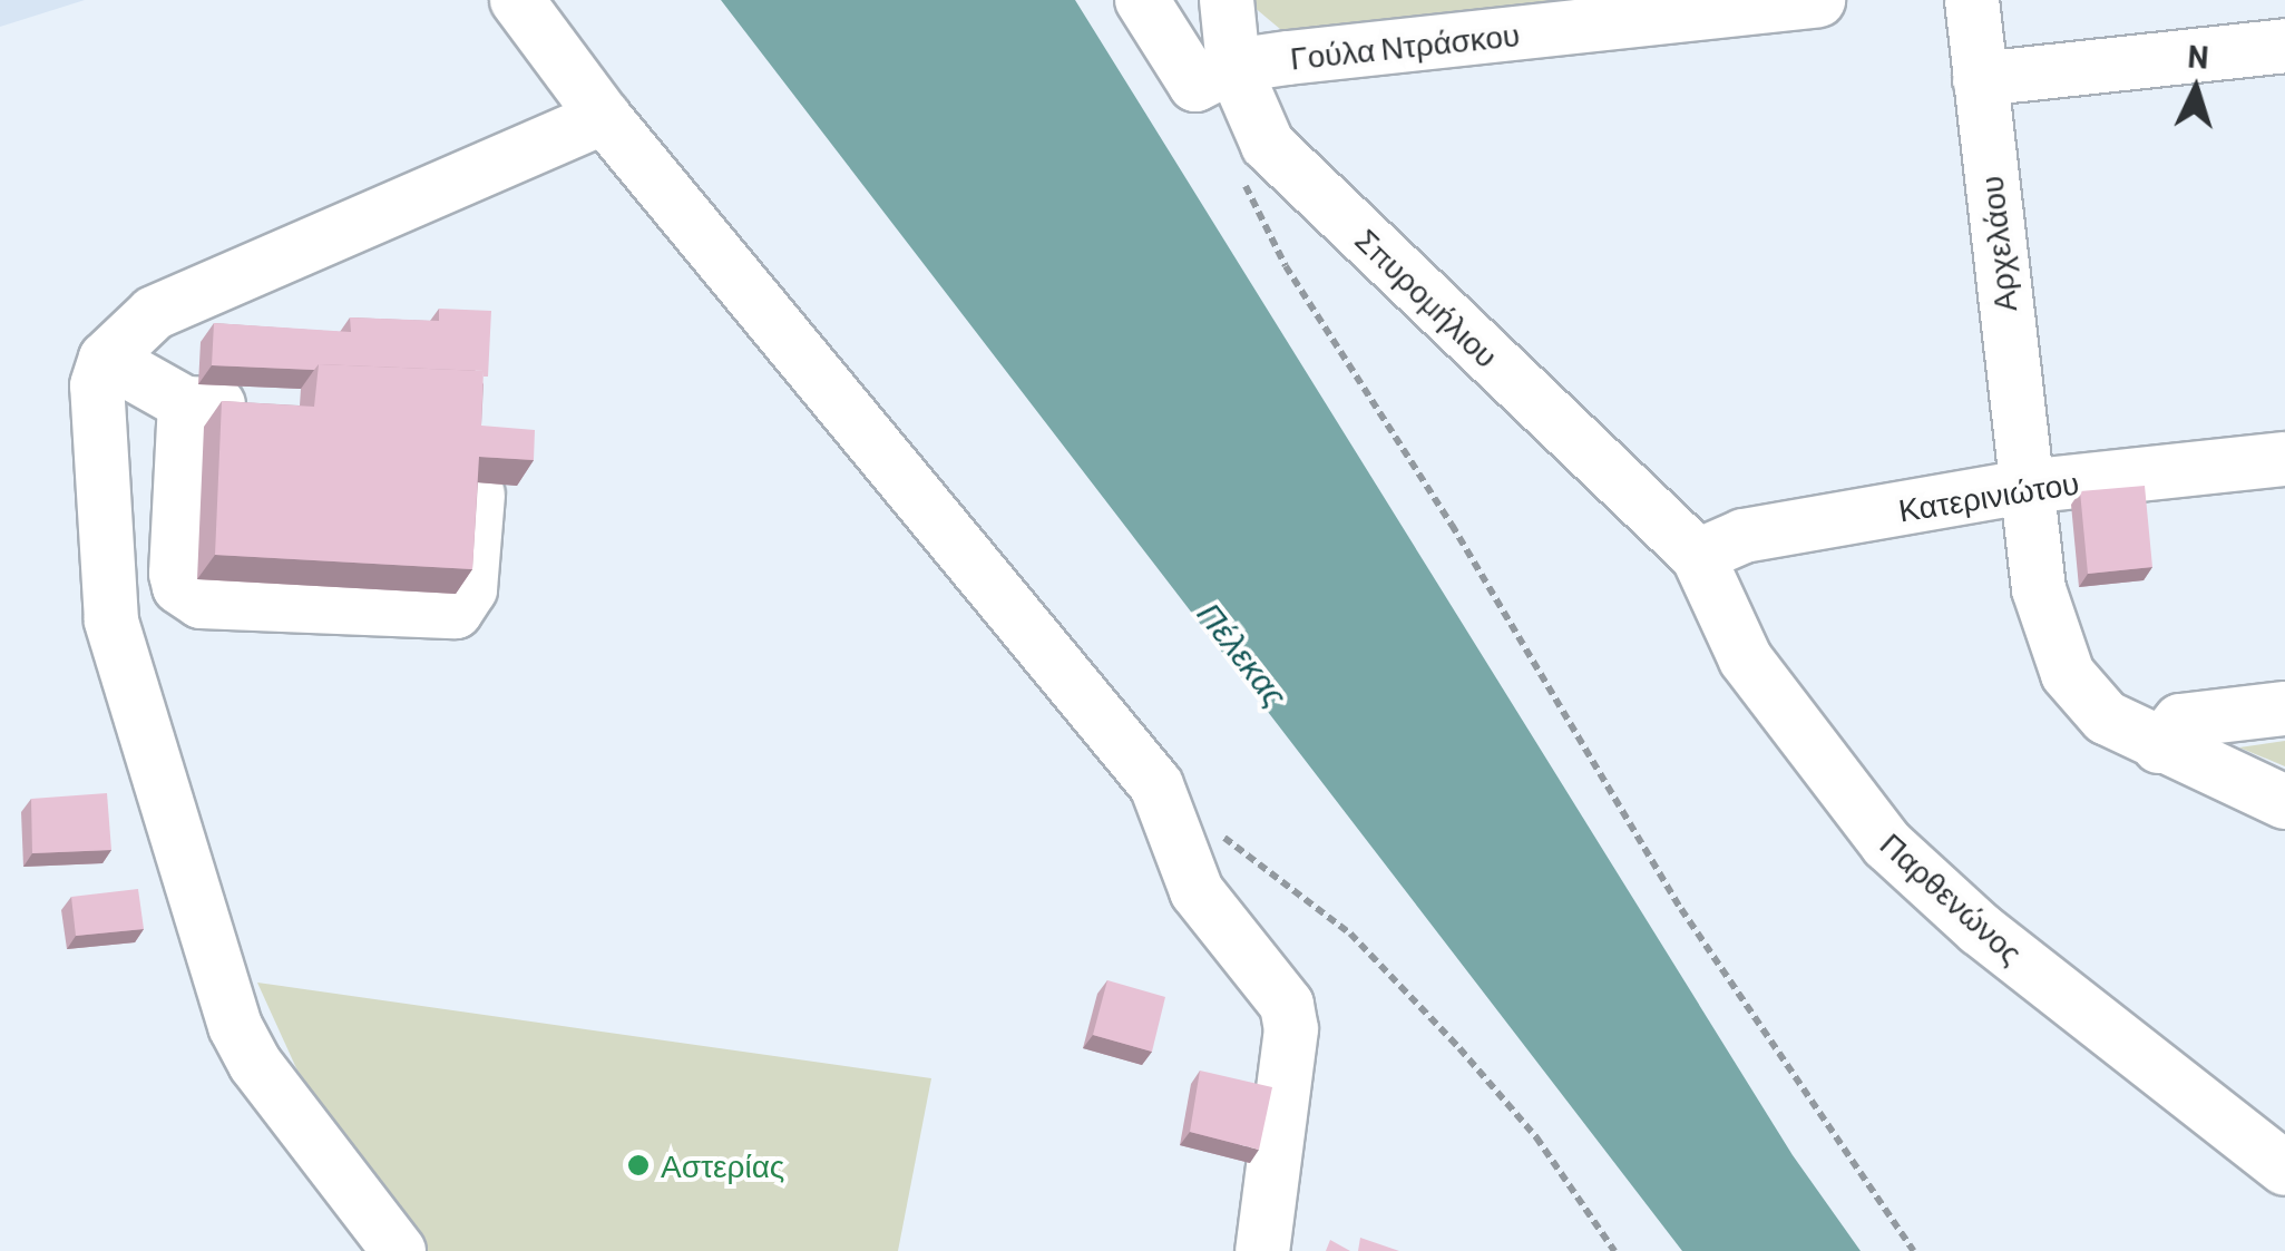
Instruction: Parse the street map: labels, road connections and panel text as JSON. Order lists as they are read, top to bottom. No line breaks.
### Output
{"streets":{"street":["Γούλα Ντράσκου","Αρχελάου","Σπυρομήλιου","Κατερινιώτου","Παρθενώνος"]},"crossings":[["Γούλα Ντράσκου","Σπυρομήλιου"],["Αρχελάου","Κατερινιώτου"],["Σπυρομήλιου","Κατερινιώτου"],["Σπυρομήλιου","Παρθενώνος"],["Κατερινιώτου","Παρθενώνος"]],"water":["Πέλεκας"],"places":["Αστερίας"],"north":"top"}
